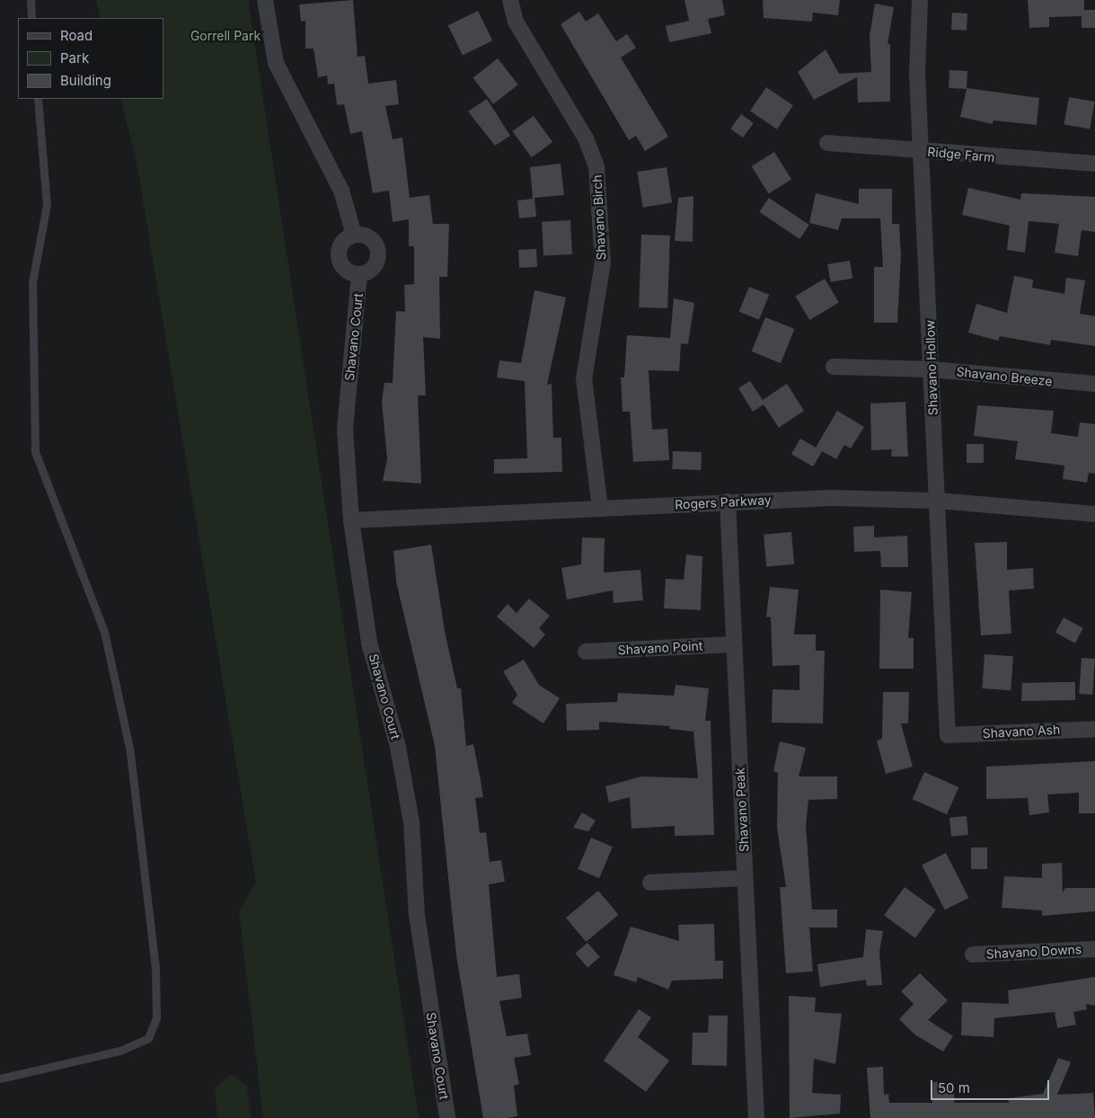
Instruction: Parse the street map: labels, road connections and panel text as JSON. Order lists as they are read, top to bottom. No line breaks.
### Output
{"streets":{"street":["Ridge Farm","Shavano Birch","Shavano Court","Shavano Hollow","Shavano Breeze","Rogers Parkway","Shavano Point","Shavano Ash","Shavano Peak","Shavano Downs"]},"crossings":[["Ridge Farm","Shavano Hollow"],["Shavano Birch","Rogers Parkway"],["Shavano Court","Rogers Parkway"],["Shavano Hollow","Shavano Breeze"],["Shavano Hollow","Rogers Parkway"],["Shavano Hollow","Shavano Ash"],["Rogers Parkway","Shavano Peak"],["Shavano Point","Shavano Peak"]],"parks":["Gorrell Park"],"legend":["Road","Park","Building"],"scale_bar":"50 m"}
